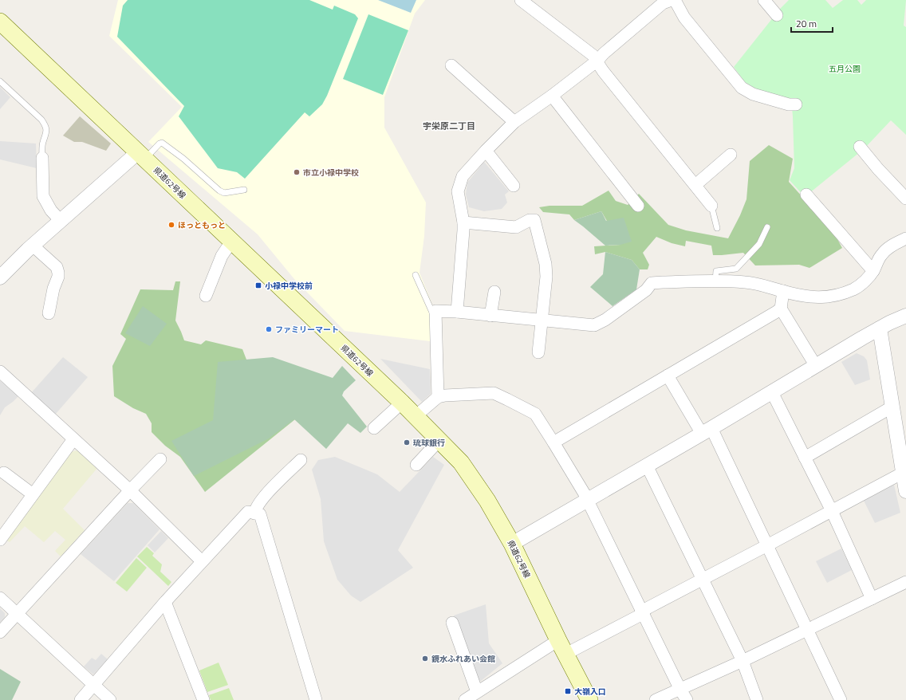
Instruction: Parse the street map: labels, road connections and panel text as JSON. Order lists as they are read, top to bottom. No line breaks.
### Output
{"streets":{"main road":["県道62号線"]},"districts":["宇栄原二丁目"],"parks":["五月公園"],"places":{"other":["市立小禄中学校","ほっともっと","ファミリーマート","琉球銀行","鏡水ふれあい会館"],"transit":["小禄中学校前","大嶺入口"]},"scale_bar":"20 m"}
